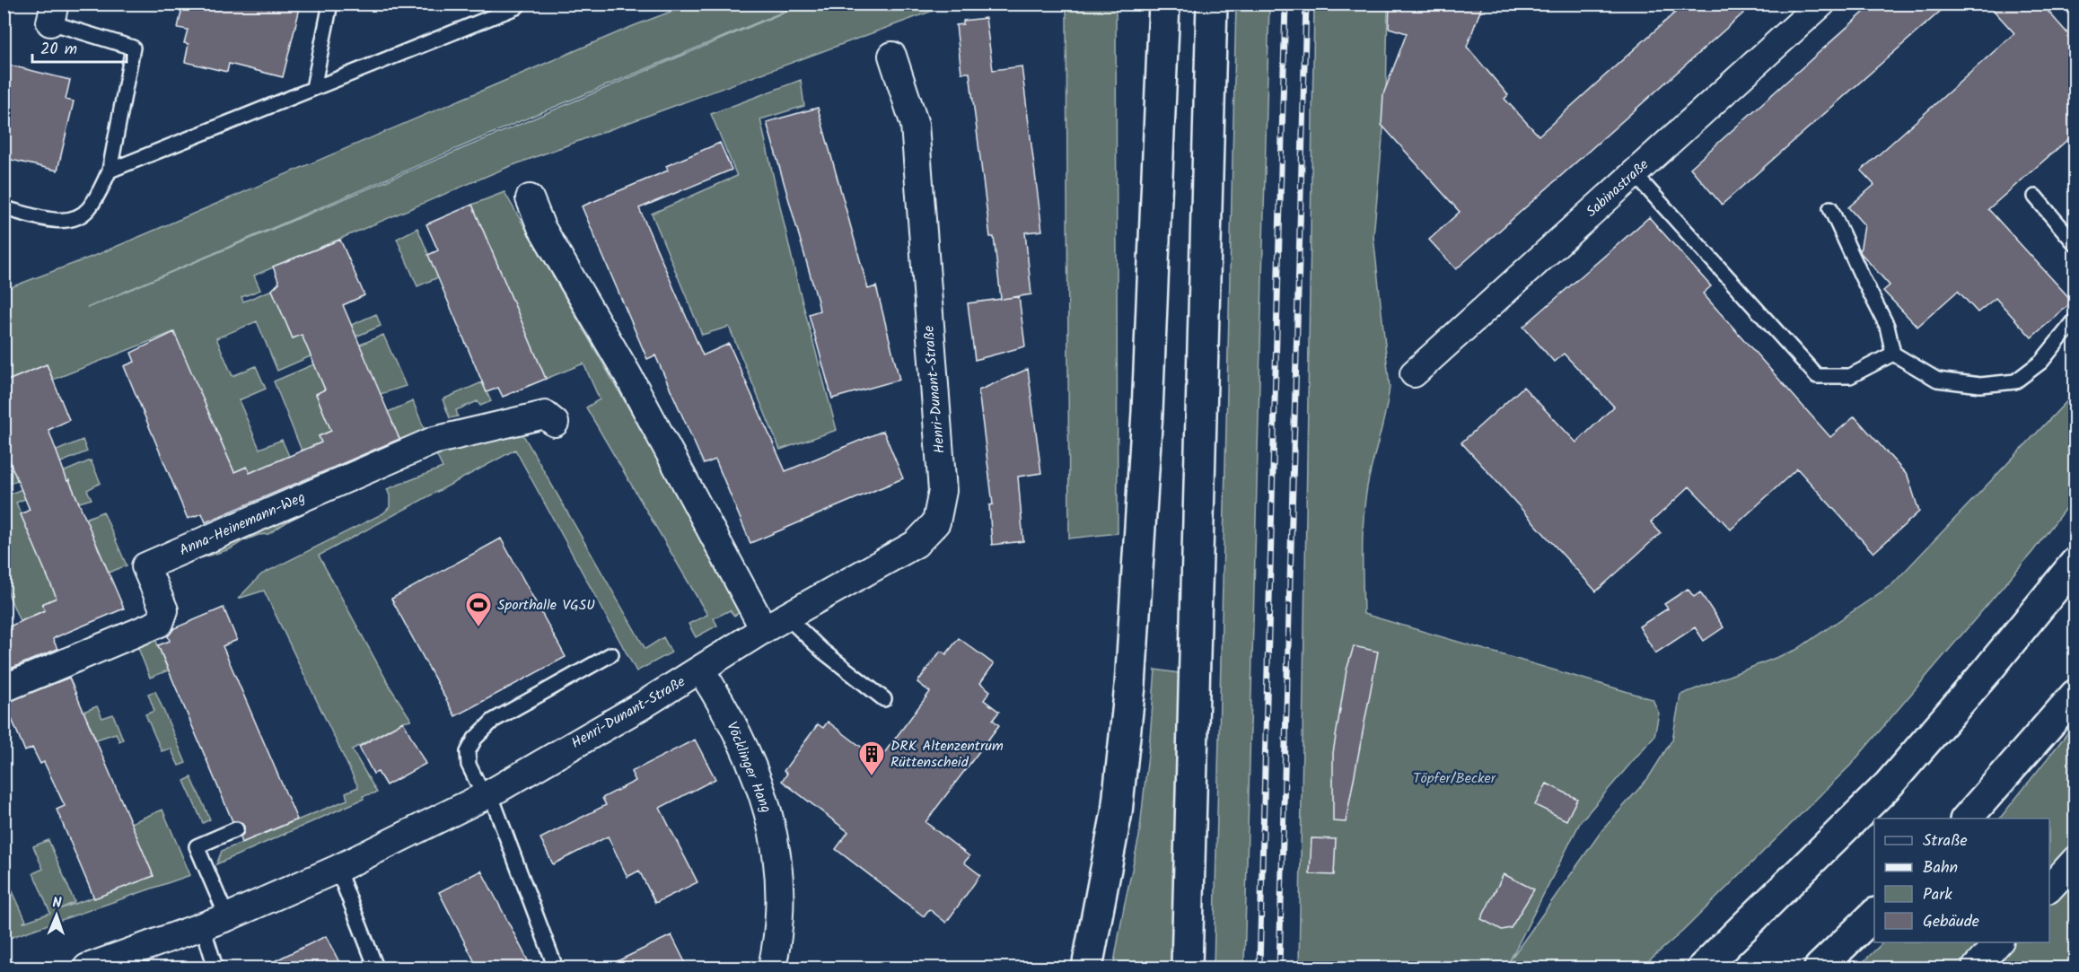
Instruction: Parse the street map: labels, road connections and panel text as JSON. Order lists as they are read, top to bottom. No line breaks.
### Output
{"streets":{"street":["Sabinastraße","Henri-Dunant-Straße","Anna-Heinemann-Weg","Vöcklinger Hang"]},"crossings":[["Henri-Dunant-Straße","Vöcklinger Hang"]],"parks":["Töpfer/Becker"],"places":{"sports":["Sporthalle VGSU"],"building":["DRK Altenzentrum Rüttenscheid"]},"legend":["Straße","Bahn","Park","Gebäude"],"scale_bar":"20 m","north":"top"}
